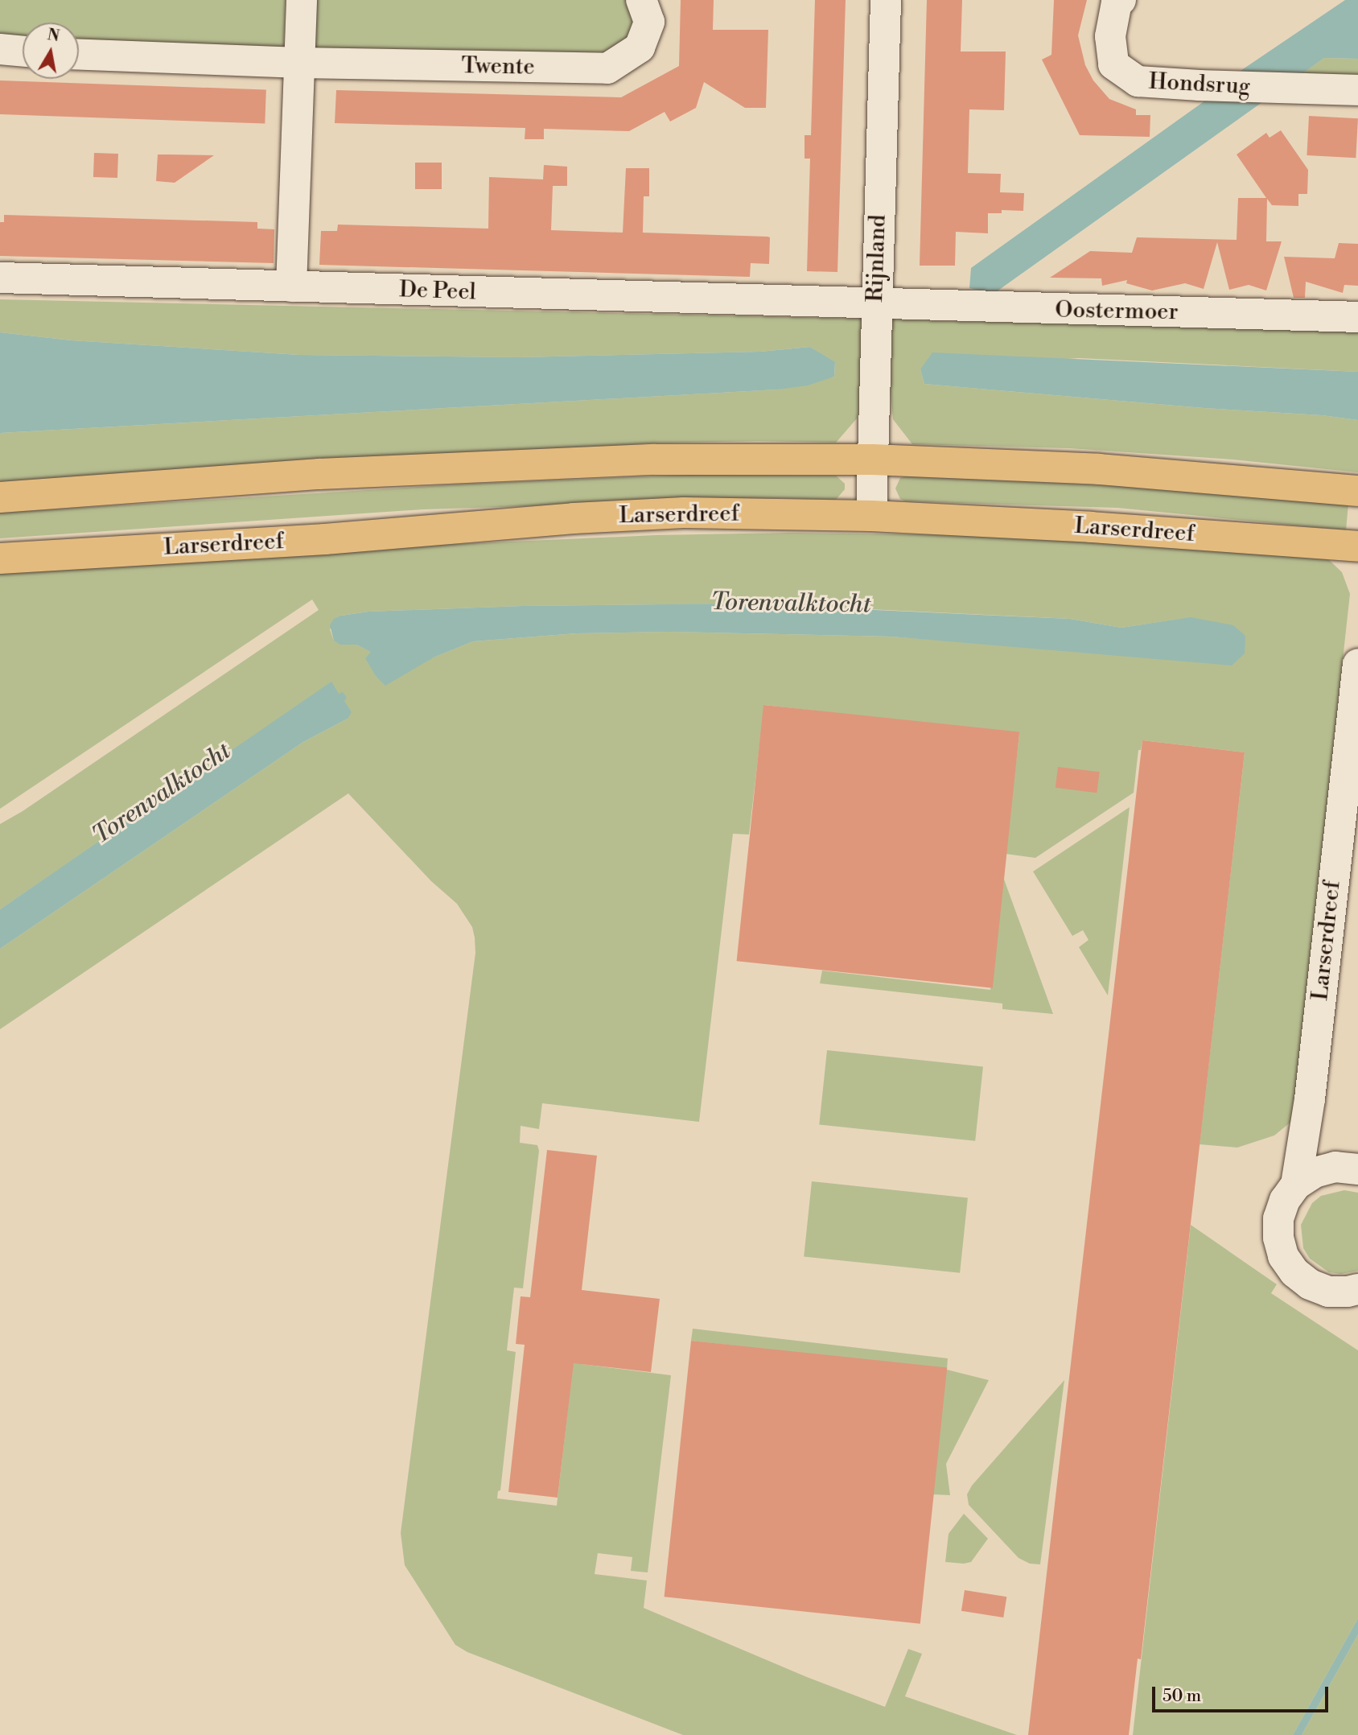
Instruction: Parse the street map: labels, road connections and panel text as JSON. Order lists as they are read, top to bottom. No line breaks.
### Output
{"streets":{"main road":["Larserdreef"],"street":["Twente","Hondsrug","Rijnland","De Peel","Oostermoer"]},"crossings":[["Rijnland","De Peel"],["Rijnland","Oostermoer"],["Rijnland","Larserdreef"],["De Peel","Oostermoer"]],"water":["Torenvalktocht"],"scale_bar":"50 m","north":"top"}
